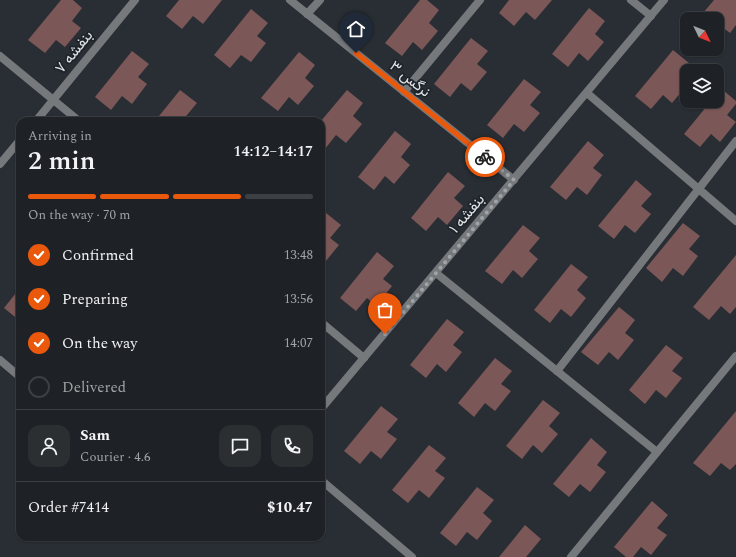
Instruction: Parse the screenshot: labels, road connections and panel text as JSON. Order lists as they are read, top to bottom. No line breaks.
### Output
{"streets":{"street":["بنفشه ۷","نرگس ۳","بنفشه ۱"]},"crossings":[["نرگس ۳","بنفشه ۱"]],"north":"bottom right","page":{"heading":["2 min","Arriving in","14:12–14:17"],"panel":["Sam","Courier · 4.6","Order #7414","$10.47"],"bar":"On the way · 70 m","list":[["Confirmed","13:48"],["Preparing","13:56"],["On the way","14:07"],"Delivered"]}}
